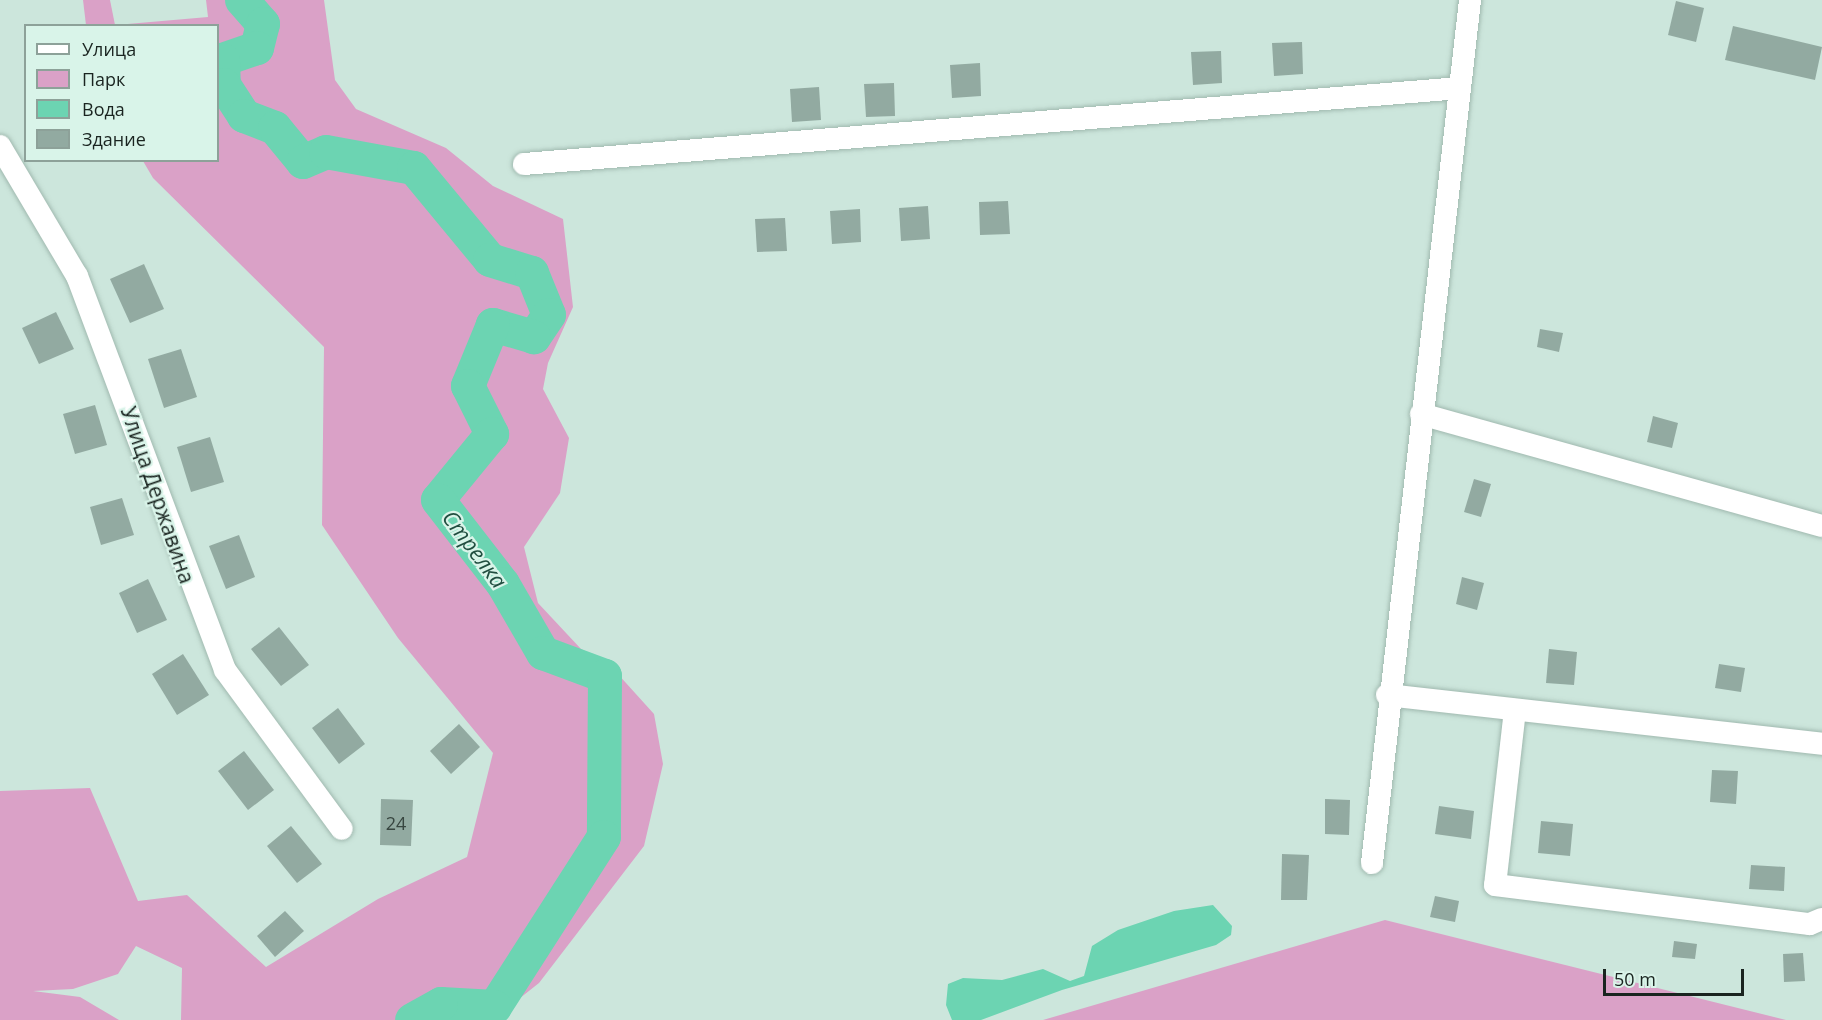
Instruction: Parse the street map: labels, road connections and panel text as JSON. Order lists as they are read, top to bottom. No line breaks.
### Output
{"streets":{"street":["Улица Державина"]},"water":["Стрелка"],"house_numbers":["24"],"legend":["Улица","Парк","Вода","Здание"],"scale_bar":"50 m"}
